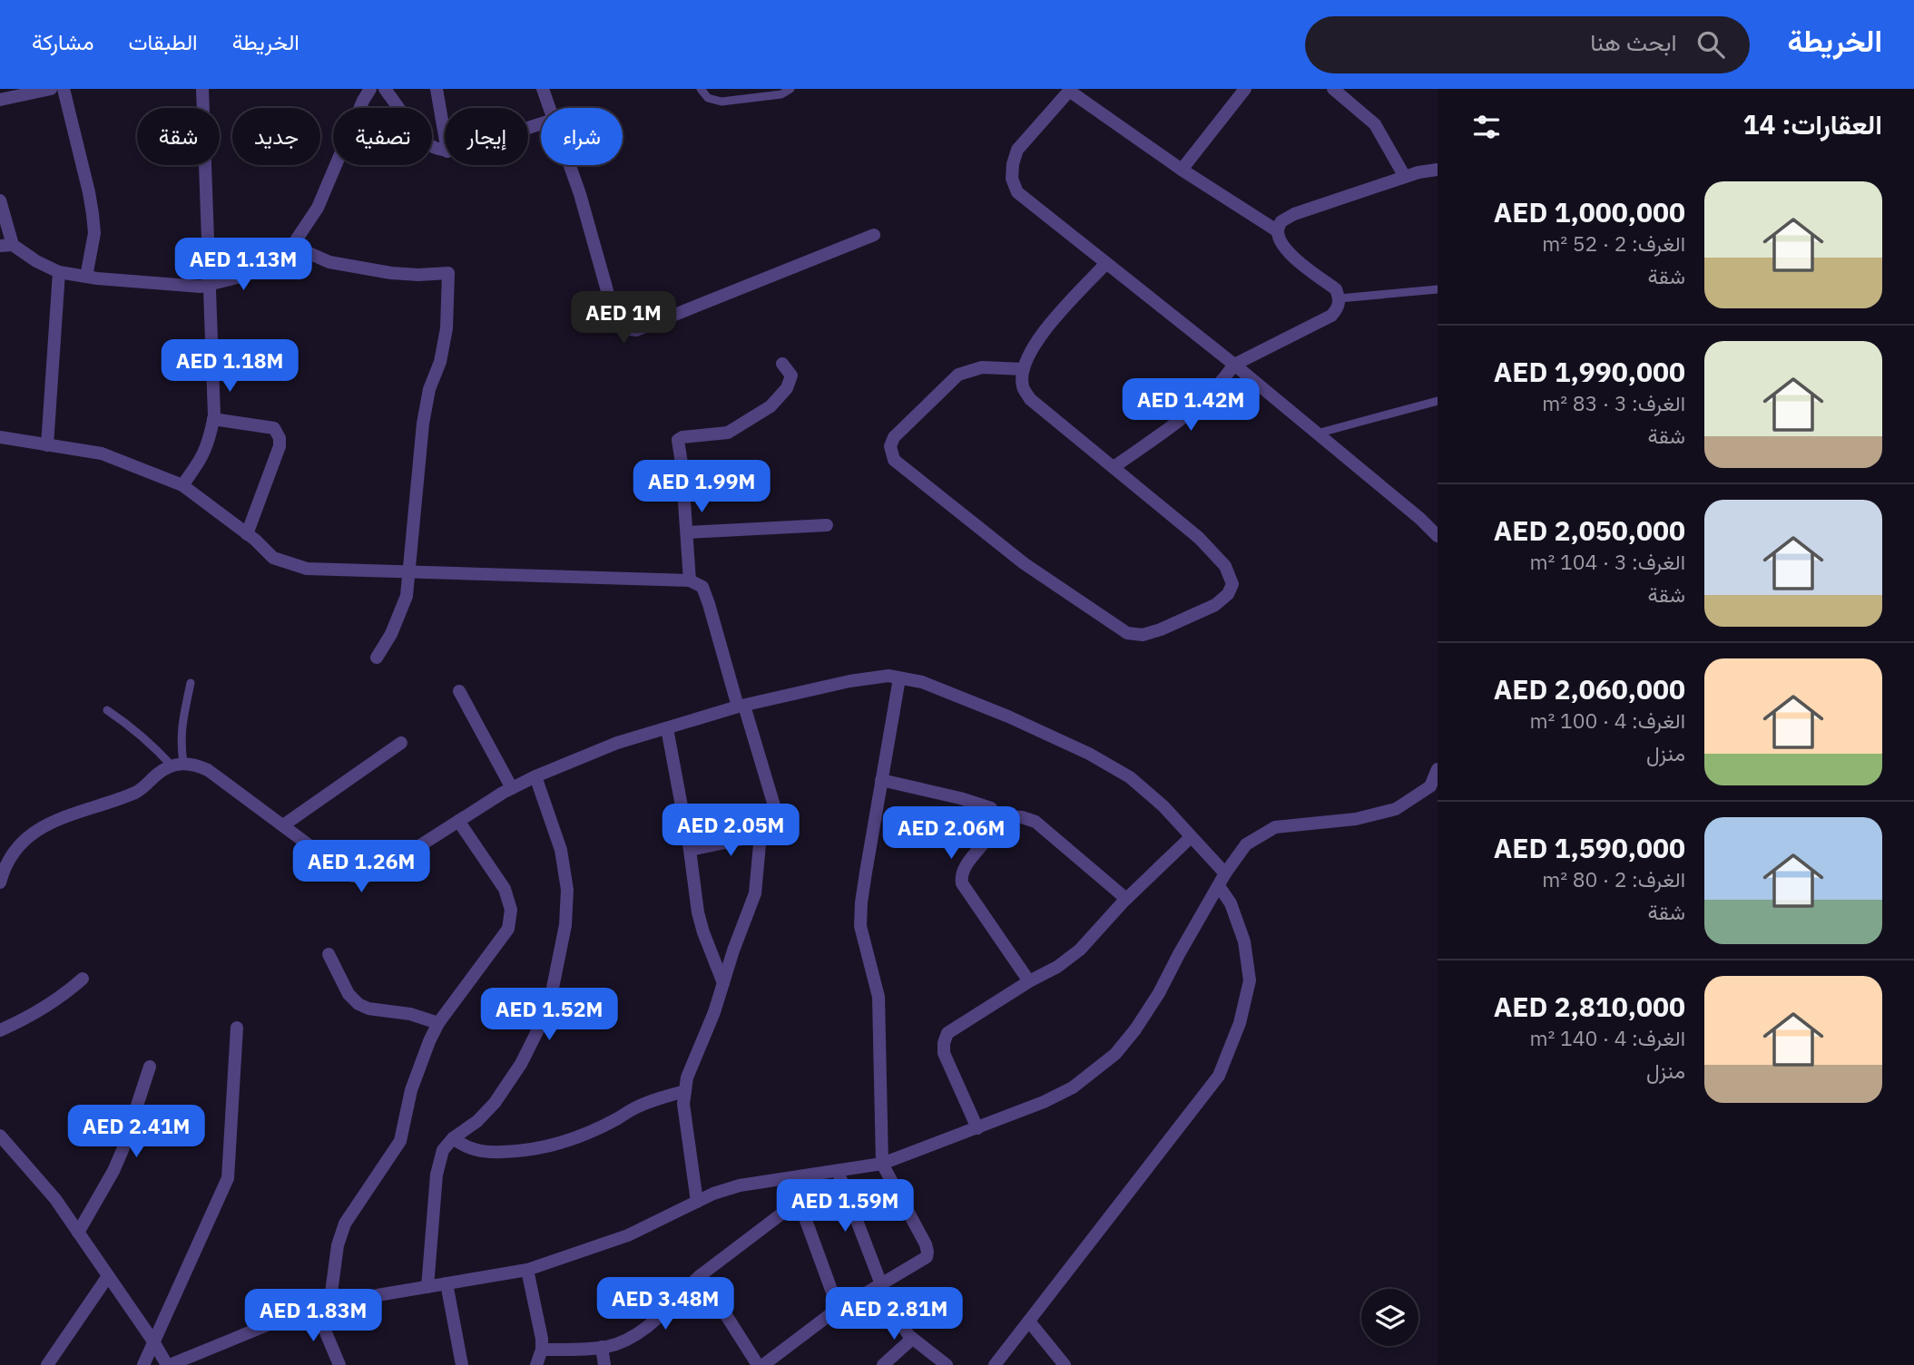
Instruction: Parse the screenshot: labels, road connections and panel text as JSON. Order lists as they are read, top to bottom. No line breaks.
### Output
{"page":{"header":"الخريطة","search":"ابحث هنا","nav":["الخريطة","الطبقات","مشاركة"],"heading":"العقارات: 14","chip":["شراء","إيجار","تصفية","جديد","شقة"],"list":[{"name":"AED 1,000,000","note":"الغرف: 2 · 52 m² · شقة"},{"name":"AED 1,990,000","note":"الغرف: 3 · 83 m² · شقة"},{"name":"AED 2,050,000","note":"الغرف: 3 · 104 m² · شقة"},{"name":"AED 2,060,000","note":"الغرف: 4 · 100 m² · منزل"},{"name":"AED 1,590,000","note":"الغرف: 2 · 80 m² · شقة"},{"name":"AED 2,810,000","note":"الغرف: 4 · 140 m² · منزل"}],"price":["AED 1.13M","AED 1M","AED 1.18M","AED 1.42M","AED 1.99M","AED 2.05M","AED 2.06M","AED 1.26M","AED 1.52M","AED 2.41M","AED 1.59M","AED 3.48M","AED 2.81M","AED 1.83M"]}}
